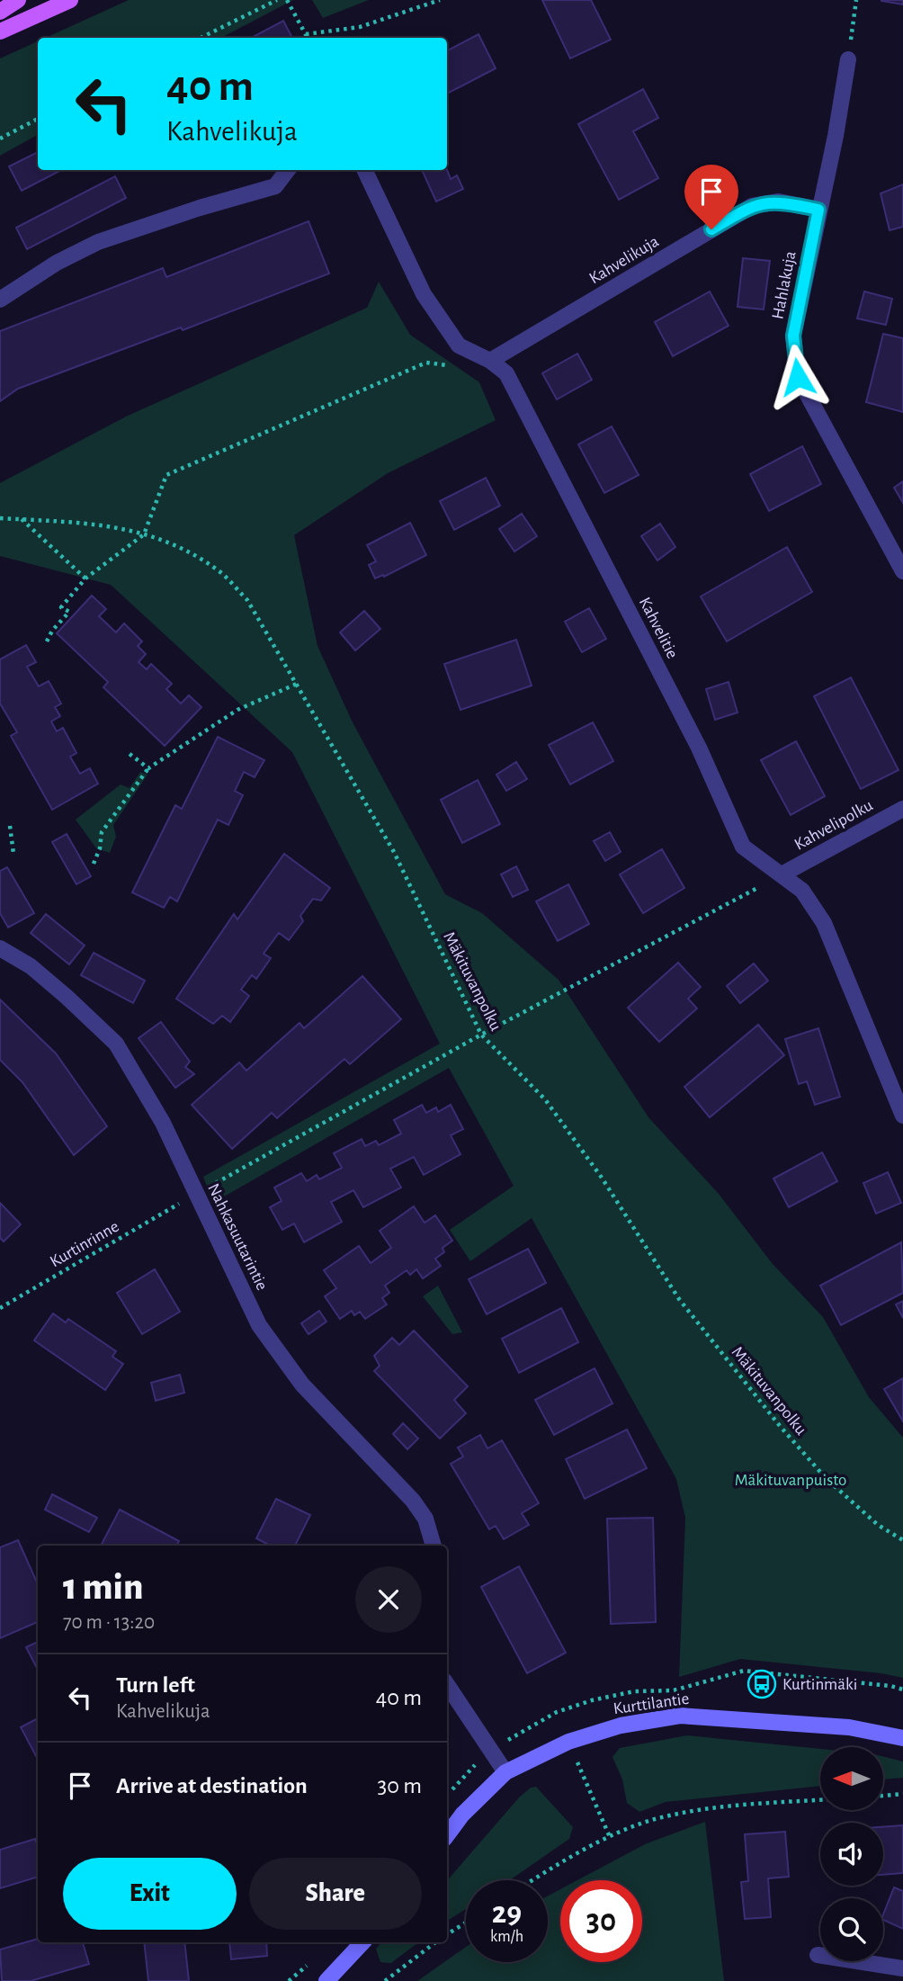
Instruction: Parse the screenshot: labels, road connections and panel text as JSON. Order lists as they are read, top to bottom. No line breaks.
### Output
{"streets":{"street":["Kahvelikuja","Hahlakuja","Kahvelitie","Kahvelipolku","Nahkasuutarintie","Kurttilantie"],"path":["Mäkituvanpolku","Kurtinrinne"]},"crossings":[["Kahvelikuja","Hahlakuja"],["Kahvelikuja","Kahvelitie"],["Kahvelitie","Kahvelipolku"]],"parks":["Mäkituvanpuisto"],"places":{"bus stop":["Kurtinmäki"]},"north":"left","page":{"turn":["40 m","Kahvelikuja"],"heading":["1 min","70 m · 13:20"],"list":[{"name":"Turn left","note":"Kahvelikuja","value":"40 m"},{"name":"Arrive at destination","value":"30 m"}],"buttons":["Exit","Share"],"speed":"29 km/h","limit":"30"}}
